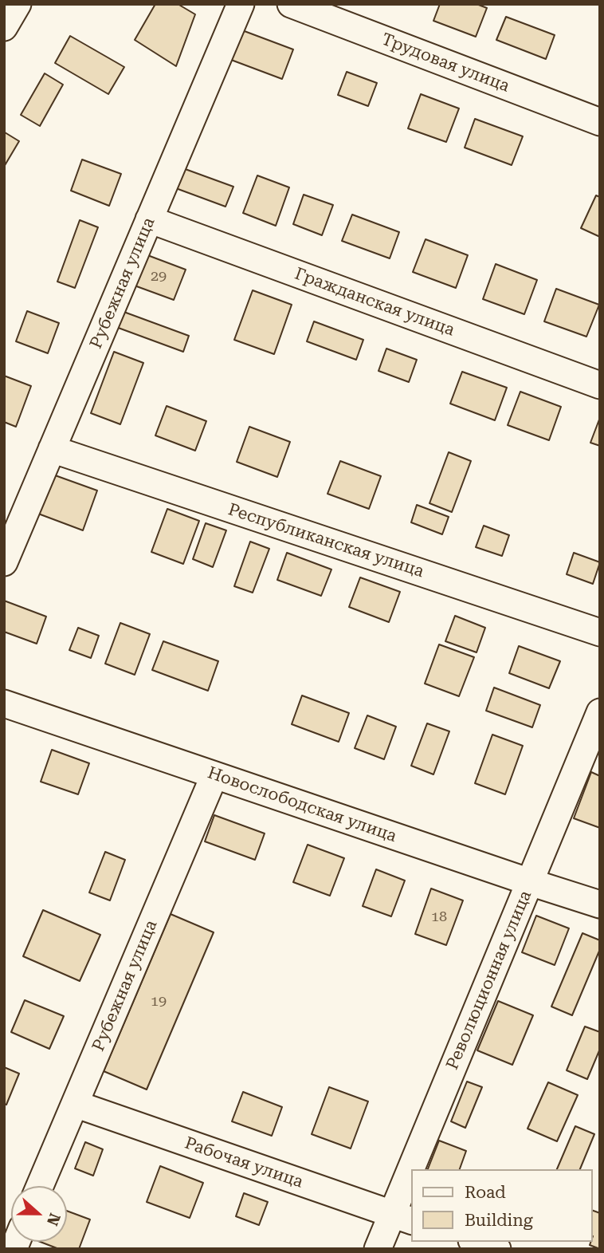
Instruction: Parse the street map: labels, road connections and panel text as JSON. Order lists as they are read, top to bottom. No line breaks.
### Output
{"streets":{"street":["Трудовая улица","Рубежная улица","Гражданская улица","Республиканская улица","Новослободская улица","Революционная улица","Рабочая улица"]},"crossings":[["Рубежная улица","Гражданская улица"],["Рубежная улица","Республиканская улица"],["Рубежная улица","Новослободская улица"],["Рубежная улица","Рабочая улица"],["Новослободская улица","Революционная улица"],["Революционная улица","Рабочая улица"]],"house_numbers":["29","18","19"],"legend":["Road","Building"],"north":"right"}
